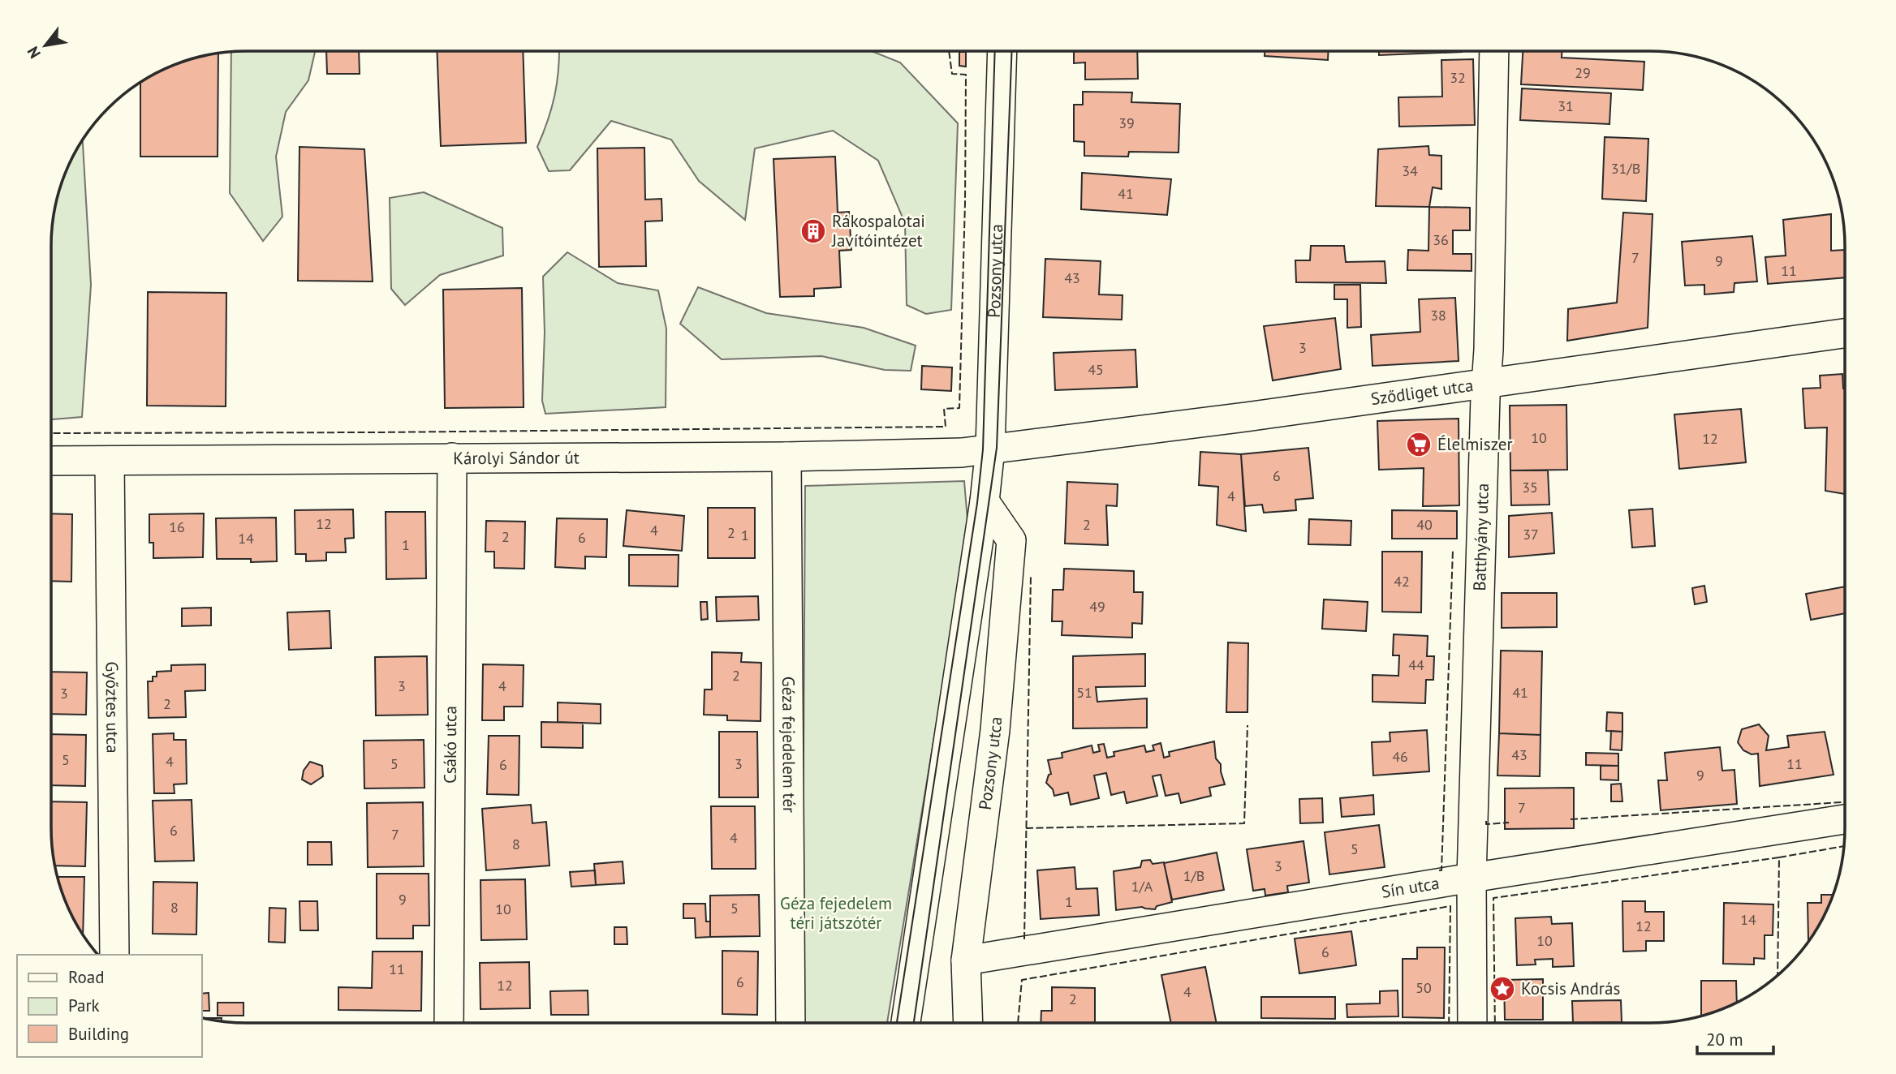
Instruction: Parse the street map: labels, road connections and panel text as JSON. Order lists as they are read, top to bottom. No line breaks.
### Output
{"streets":{"street":["Pozsony utca","Sződliget utca","Károlyi Sándor út","Batthyány utca","Győztes utca","Géza fejedelem tér","Csákó utca","Sín utca"]},"crossings":[["Pozsony utca","Sződliget utca"],["Pozsony utca","Károlyi Sándor út"],["Pozsony utca","Sín utca"],["Sződliget utca","Károlyi Sándor út"],["Sződliget utca","Batthyány utca"],["Károlyi Sándor út","Győztes utca"],["Károlyi Sándor út","Géza fejedelem tér"],["Károlyi Sándor út","Csákó utca"],["Batthyány utca","Sín utca"]],"parks":["Géza fejedelem téri játszótér"],"places":{"building":["Rákospalotai Javítóintézet"],"supermarket":["Élelmiszer"],"place":["Kocsis András"]},"house_numbers":["29","32","31","39","31/B","34","41","36","7","9","11","43","38","3","45","10","12","6","35","4","12","2","40","16","4","2","37","1","2","6","14","1","42","49","44","2","3","4","51","41","3","2","43","46","5","4","5","3","11","6","9","7","6","7","4","8","5","3","1/B","1/A","9","1","8","5","10","14","12","10","6","11","6","12","50","4","2"],"legend":["Road","Park","Building"],"scale_bar":"20 m","north":"bottom left"}
